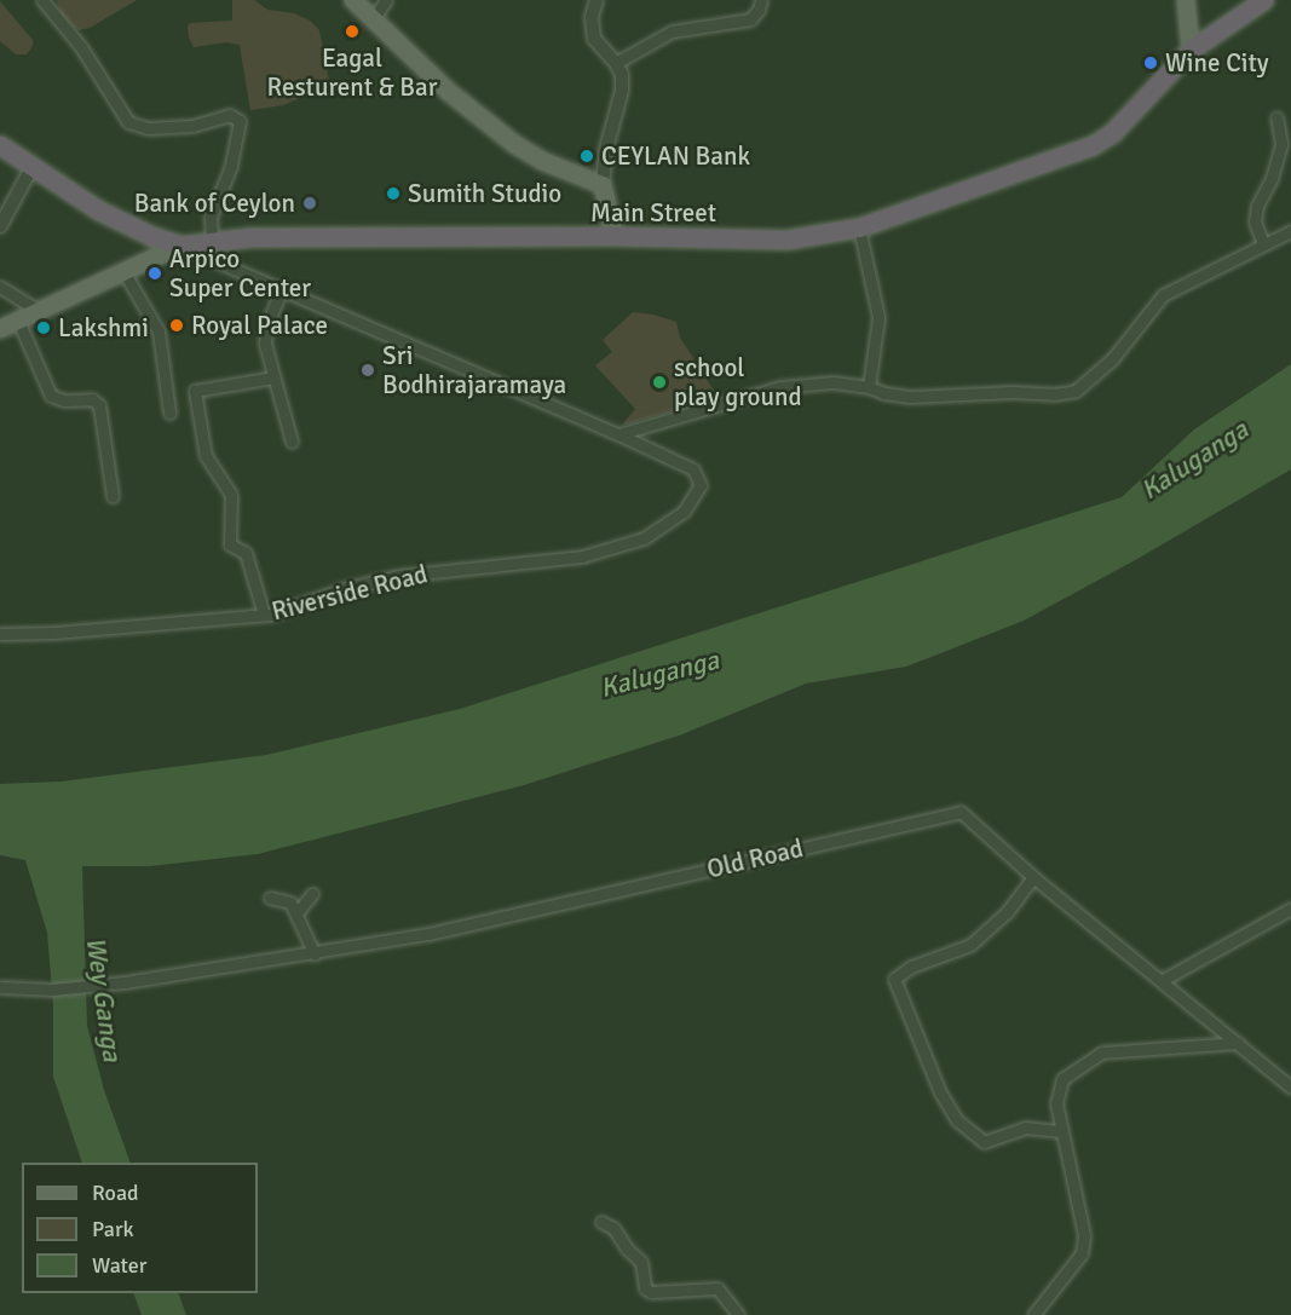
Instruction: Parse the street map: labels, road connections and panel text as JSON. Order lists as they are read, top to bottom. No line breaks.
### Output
{"streets":{"highway":["Main Street"],"street":["Riverside Road","Old Road"]},"water":["Kaluganga","Wey Ganga"],"places":["Eagal Resturent & Bar","Wine City","CEYLAN Bank","Sumith Studio","Bank of Ceylon","Arpico Super Center","Royal Palace","Lakshmi","Sri Bodhirajaramaya","school play ground"],"legend":["Road","Park","Water"]}
